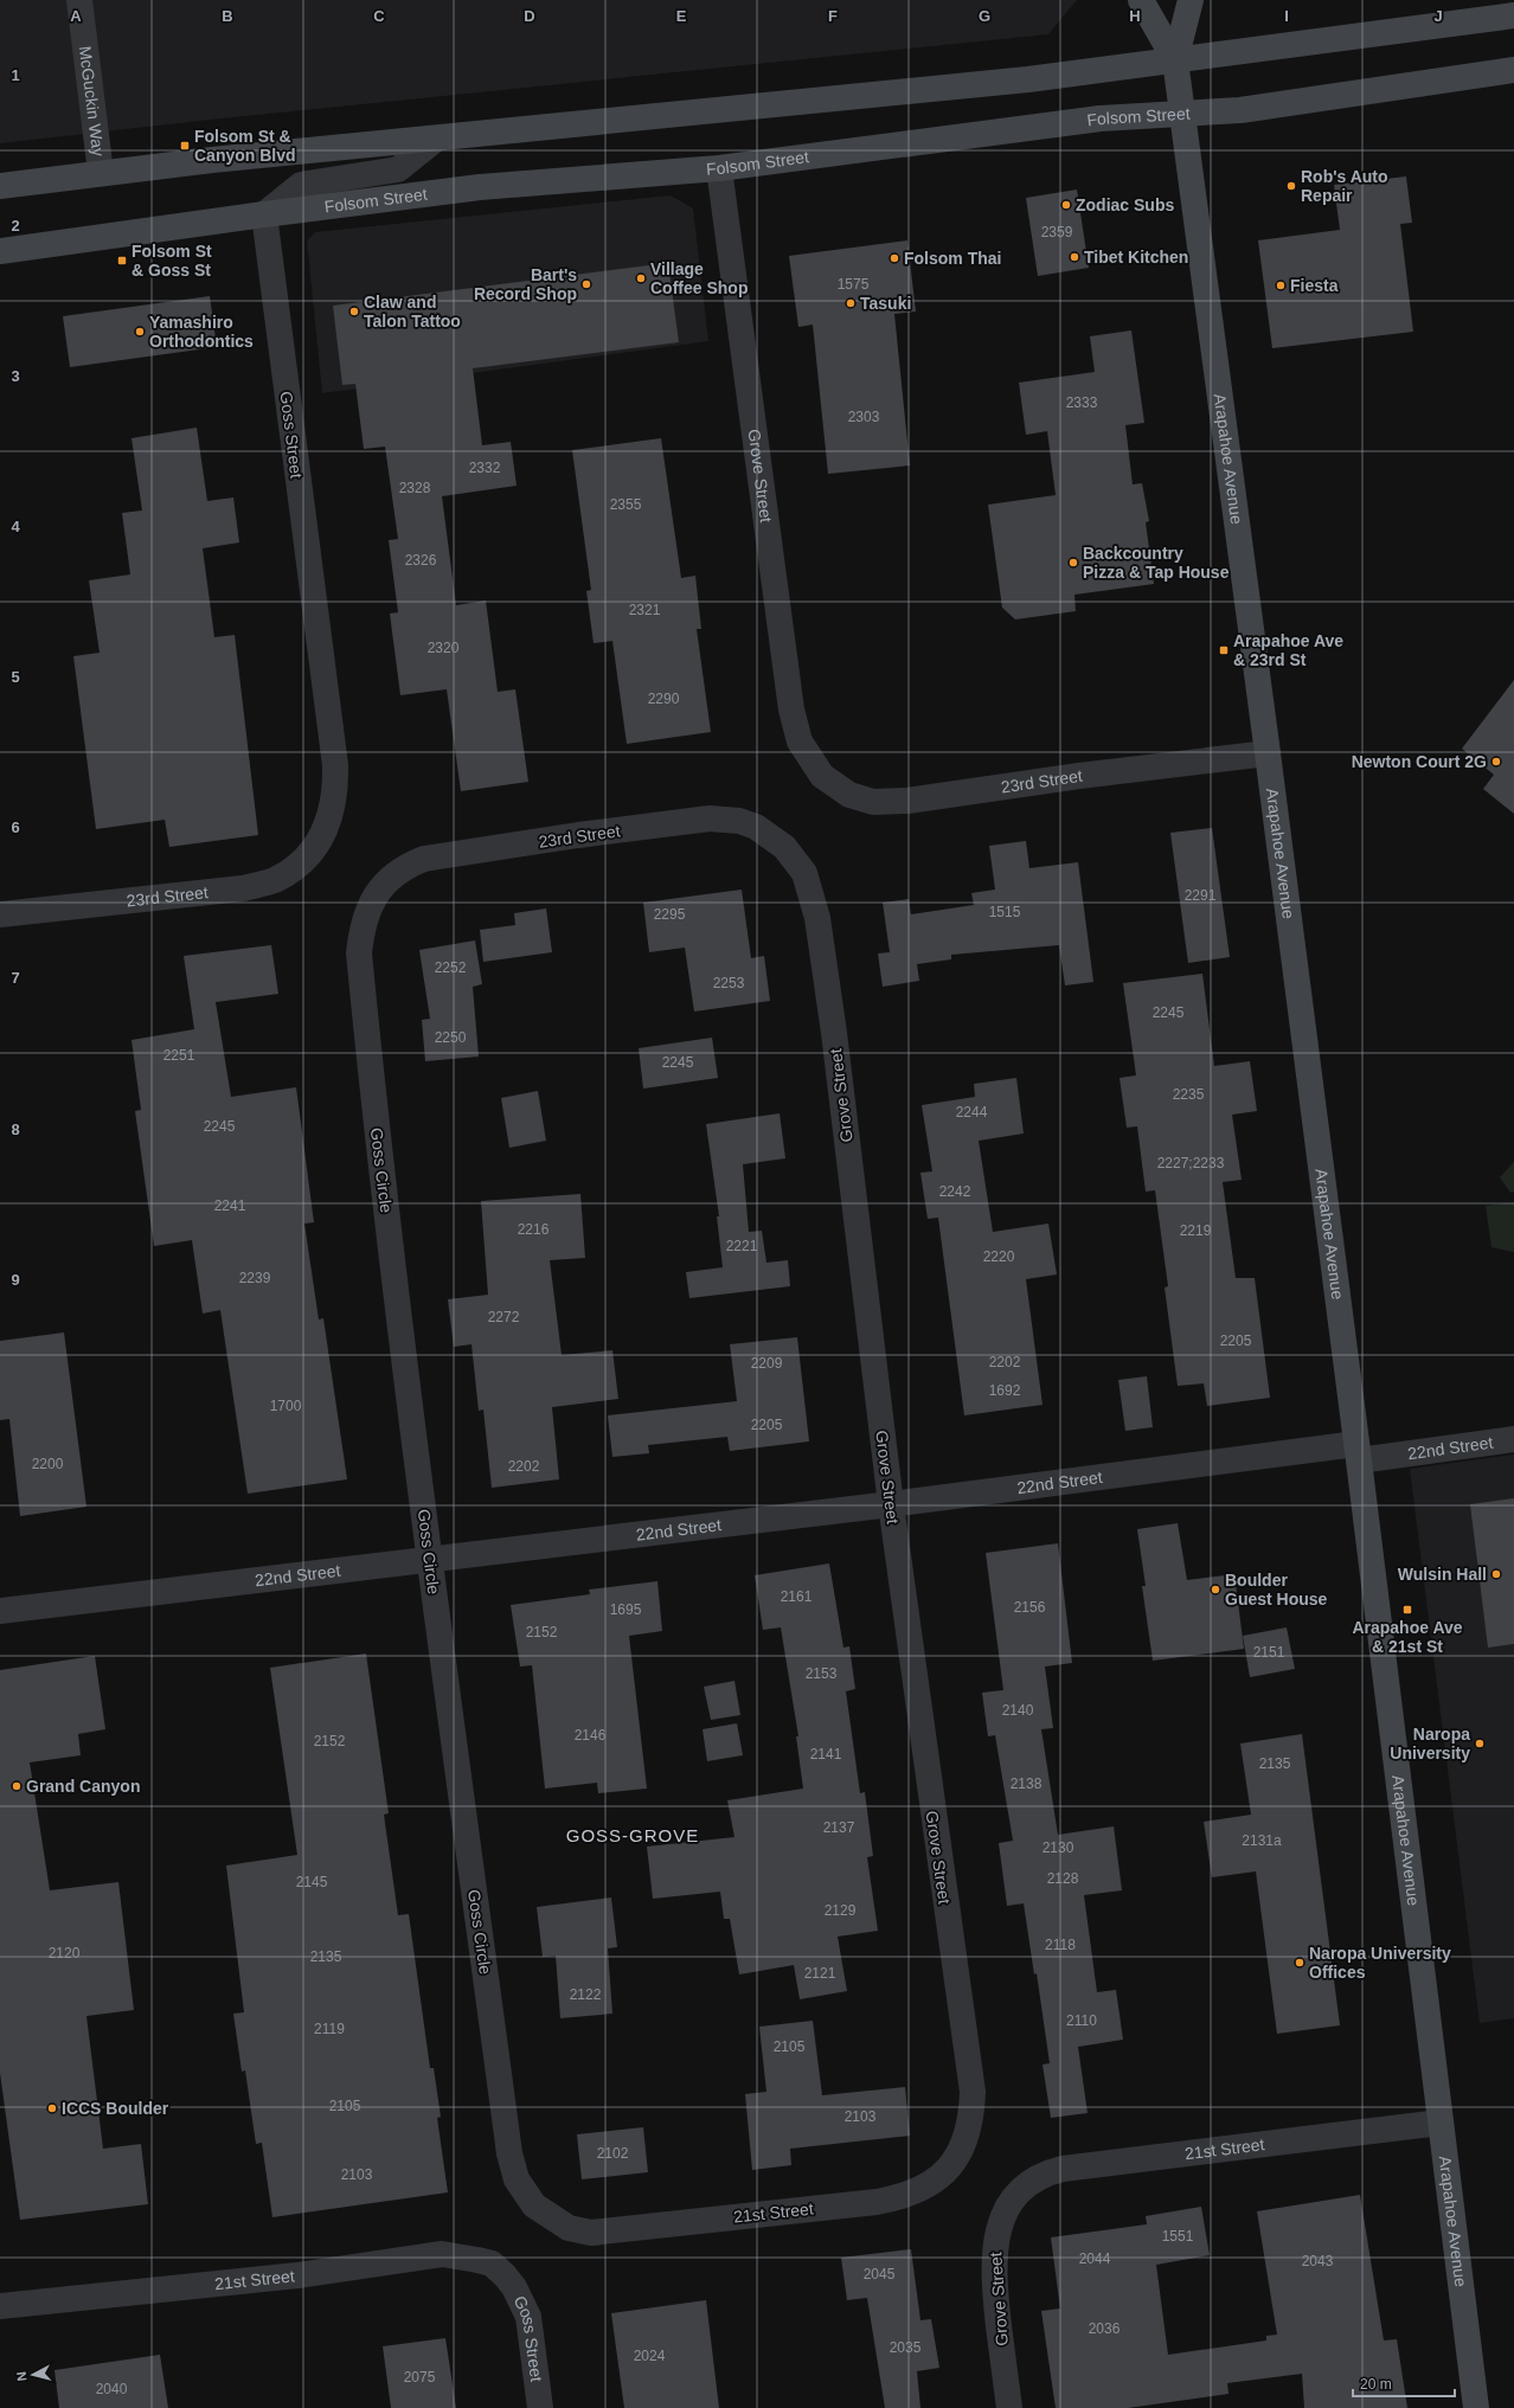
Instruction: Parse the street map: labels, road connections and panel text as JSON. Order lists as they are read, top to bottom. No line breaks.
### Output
{"streets":{"main road":["Folsom Street","Arapahoe Avenue"],"street":["McGuckin Way","Goss Street","Grove Street","23rd Street","Goss Circle","22nd Street","21st Street"]},"crossings":[["Folsom Street","Goss Street"],["Folsom Street","Arapahoe Avenue"],["Folsom Street","Grove Street"],["Goss Street","23rd Street"],["Goss Street","21st Street"],["Arapahoe Avenue","23rd Street"],["Arapahoe Avenue","22nd Street"],["Arapahoe Avenue","21st Street"],["Grove Street","23rd Street"],["Grove Street","22nd Street"],["Grove Street","21st Street"],["23rd Street","Goss Circle"],["Goss Circle","22nd Street"],["Goss Circle","21st Street"]],"districts":["GOSS-GROVE"],"places":{"transit":["Folsom St & Canyon Blvd","Folsom St & Goss St","Arapahoe Ave & 23rd St","Arapahoe Ave & 21st St"],"other":["Rob's Auto Repair","Zodiac Subs","Tibet Kitchen","Folsom Thai","Village Coffee Shop","Bart's Record Shop","Fiesta","Tasuki","Claw and Talon Tattoo","Yamashiro Orthodontics","Backcountry Pizza & Tap House","Newton Court 2G","Wulsin Hall","Boulder Guest House","Naropa University","Grand Canyon","Naropa University Offices","ICCS Boulder"]},"house_numbers":["2359","1575","2333","2303","2332","2328","2355","2326","2321","2320","2290","2291","1515","2295","2252","2253","2245","2250","2251","2245","2235","2244","2245","2227;2233","2242","2241","2216","2219","2221","2220","2239","2272","2205","2202","2209","1692","1700","2205","2200","2202","2161","2156","1695","2152","2151","2153","2140","2146","2152","2141","2135","2138","2137","2131a","2130","2128","2145","2129","2118","2120","2135","2121","2122","2110","2119","2105","2105","2103","2102","2103","1551","2044","2043","2045","2036","2035","2024","2075","2040"],"scale_bar":"20 m","north":"left","grid":{"columns":["A","B","C","D","E","F","G","H","I","J"],"rows":["1","2","3","4","5","6","7","8","9"]}}
